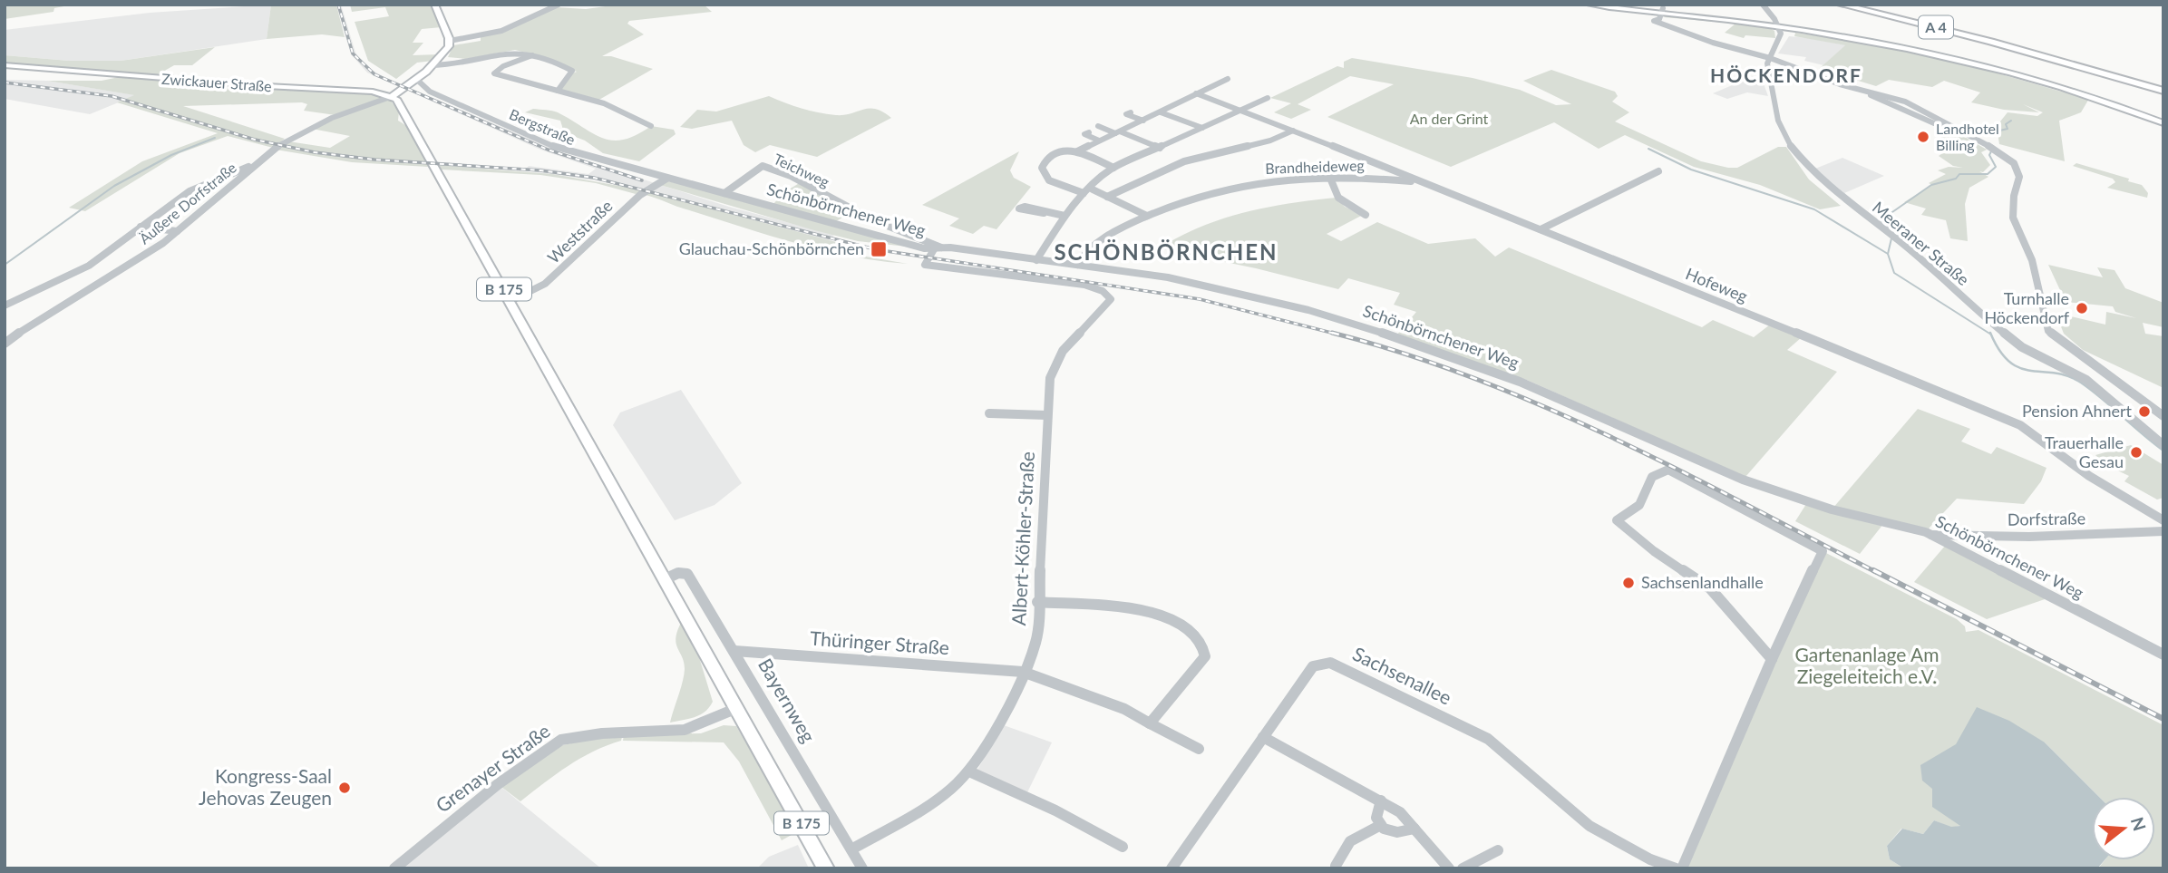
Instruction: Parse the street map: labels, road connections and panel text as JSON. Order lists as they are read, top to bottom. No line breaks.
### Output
{"streets":{"highway":["A 4"],"main road":["Zwickauer Straße","B 175"],"street":["Bergstraße","Brandheideweg","Teichweg","Äußere Dorfstraße","Schönbörnchener Weg","Weststraße","Meeraner Straße","Hofeweg","Dorfstraße","Albert-Köhler-Straße","Thüringer Straße","Sachsenallee","Bayernweg","Grenayer Straße"]},"crossings":[["Zwickauer Straße","Äußere Dorfstraße"],["Zwickauer Straße","B 175"],["Bergstraße","Schönbörnchener Weg"],["Bergstraße","Weststraße"],["Brandheideweg","Schönbörnchener Weg"],["Brandheideweg","Hofeweg"],["Teichweg","Schönbörnchener Weg"],["Teichweg","Albert-Köhler-Straße"],["Äußere Dorfstraße","B 175"],["Schönbörnchener Weg","Weststraße"],["Schönbörnchener Weg","Dorfstraße"],["Schönbörnchener Weg","Albert-Köhler-Straße"],["Weststraße","B 175"],["B 175","Bayernweg"],["B 175","Grenayer Straße"],["Albert-Köhler-Straße","Thüringer Straße"],["Albert-Köhler-Straße","Bayernweg"],["Thüringer Straße","Bayernweg"]],"districts":["HÖCKENDORF","SCHÖNBÖRNCHEN"],"parks":["An der Grint","Gartenanlage Am Ziegeleiteich e.V."],"places":{"other":["Landhotel Billing","Turnhalle Höckendorf","Pension Ahnert","Trauerhalle Gesau","Sachsenlandhalle","Kongress-Saal Jehovas Zeugen"],"transit":["Glauchau-Schönbörnchen"]},"north":"right"}
